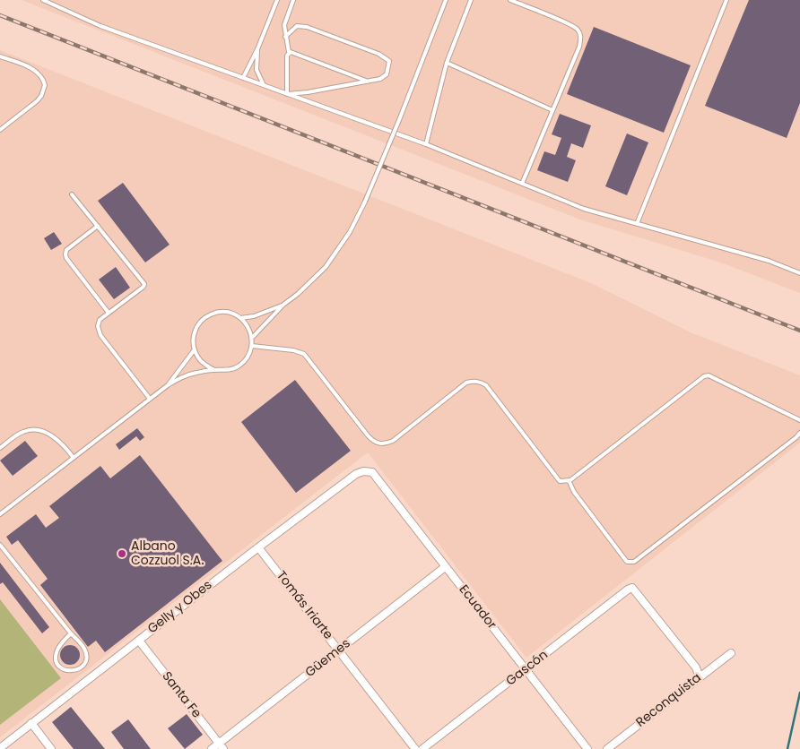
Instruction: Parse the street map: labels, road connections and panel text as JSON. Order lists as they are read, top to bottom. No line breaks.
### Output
{"streets":{"street":["Tomás Iriarte","Gelly y Obes","Ecuador","Güemes","Gascón","Santa Fe","Reconquista"]},"crossings":[["Tomás Iriarte","Gelly y Obes"],["Tomás Iriarte","Güemes"],["Gelly y Obes","Ecuador"],["Gelly y Obes","Santa Fe"],["Ecuador","Güemes"],["Ecuador","Gascón"],["Güemes","Santa Fe"],["Gascón","Reconquista"]],"places":["Albano Cozzuol S.A."]}
